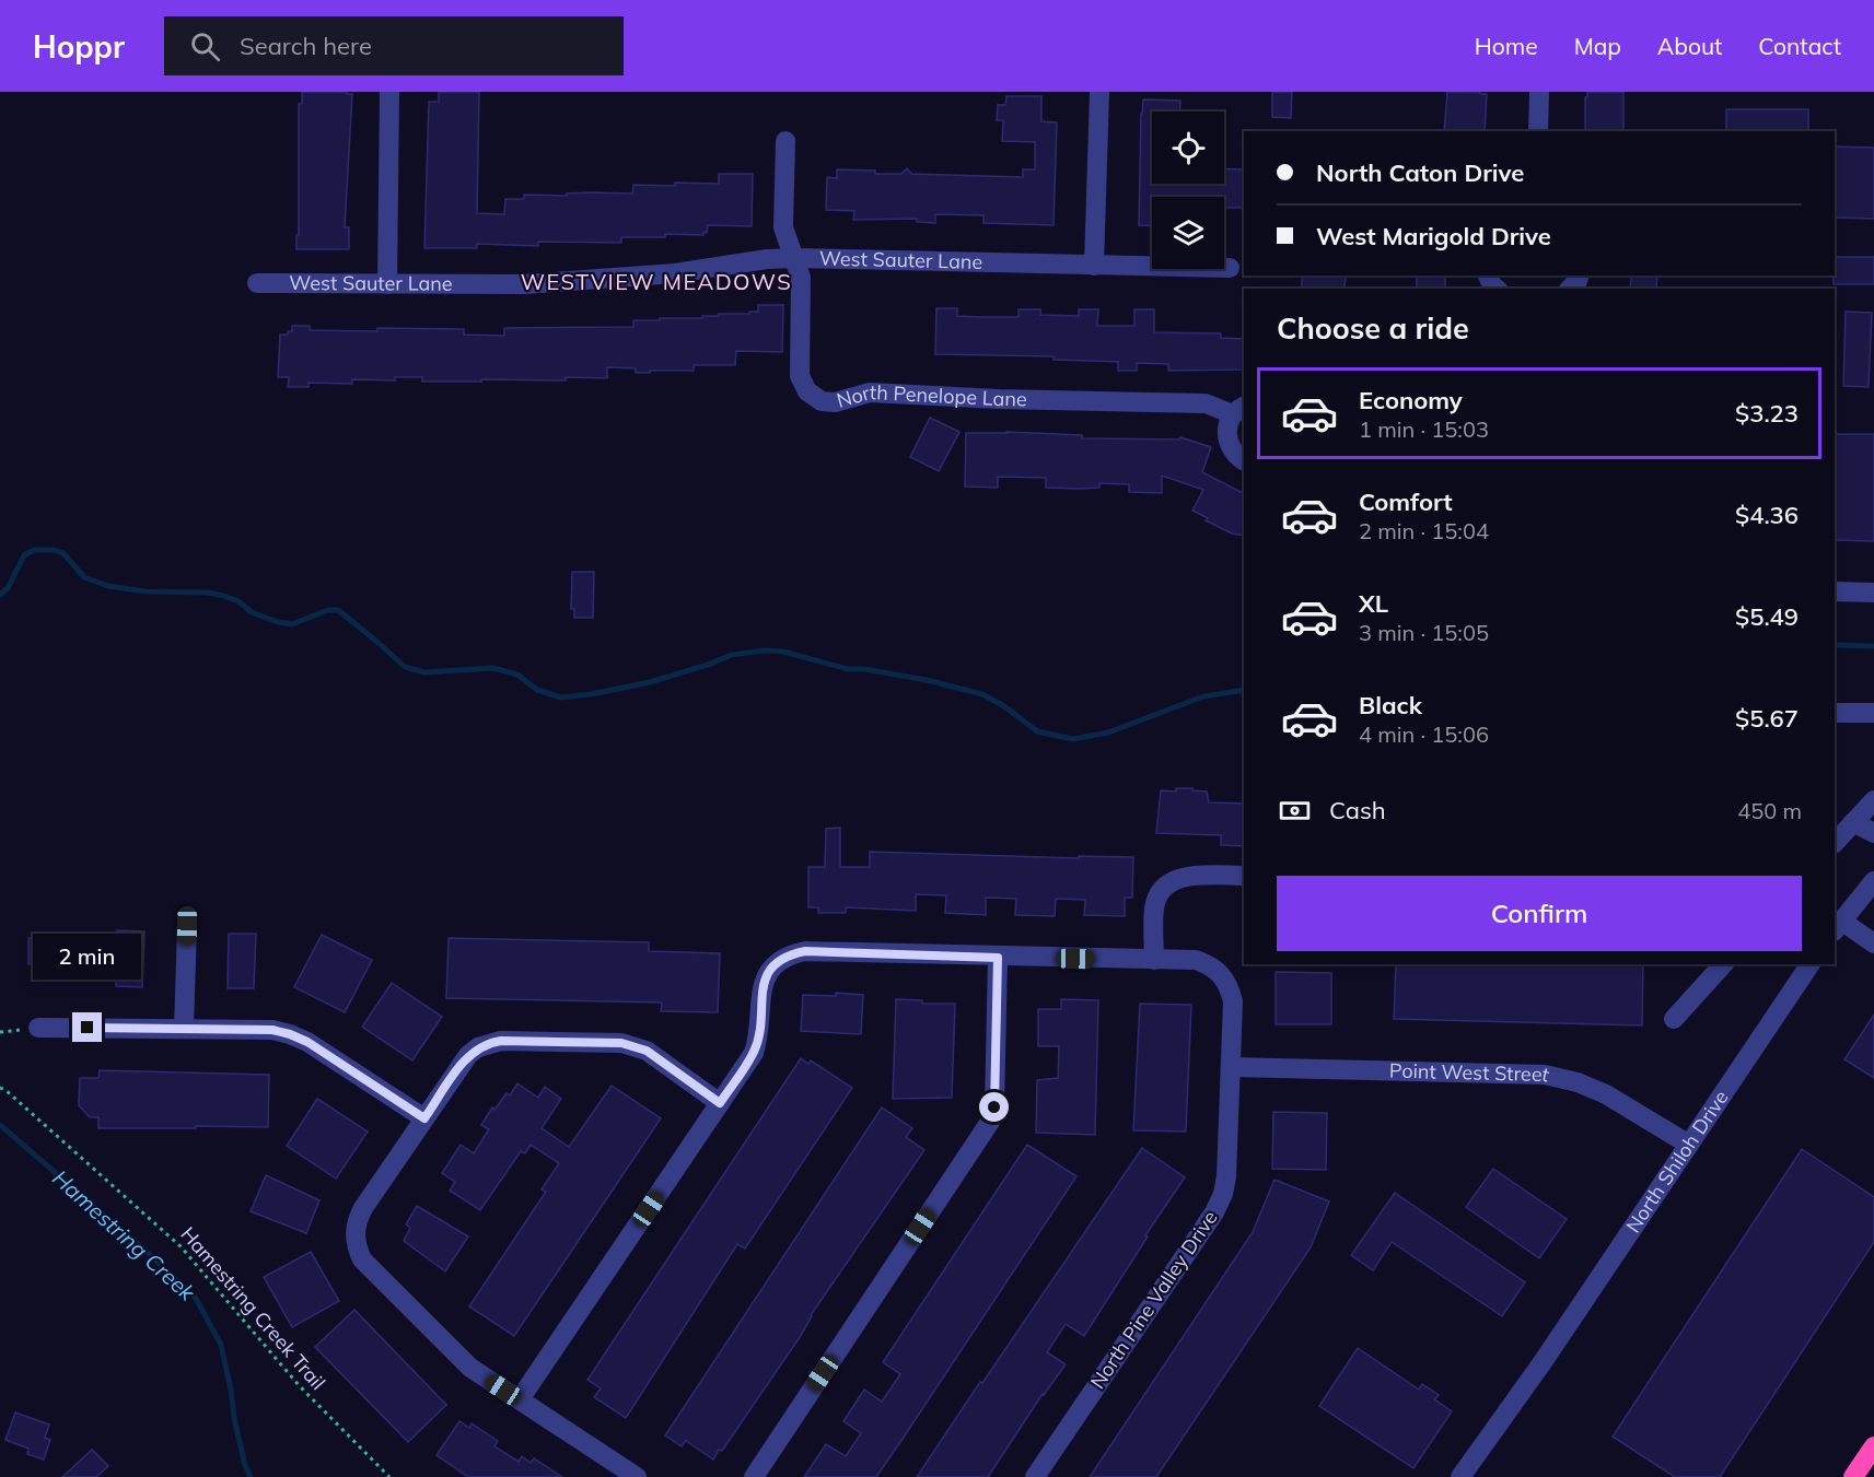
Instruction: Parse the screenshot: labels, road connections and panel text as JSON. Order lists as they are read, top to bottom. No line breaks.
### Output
{"streets":{"street":["West Sauter Lane","North Penelope Lane","Point West Street","North Shiloh Drive","North Pine Valley Drive"],"path":["Hamestring Creek Trail"]},"crossings":[["West Sauter Lane","North Penelope Lane"],["Point West Street","North Shiloh Drive"],["Point West Street","North Pine Valley Drive"]],"districts":["WESTVIEW MEADOWS"],"water":["Hamestring Creek"],"page":{"header":"Hoppr","search":"Search here","nav":["Home","Map","About","Contact"],"banner":["North Caton Drive","West Marigold Drive"],"heading":"Choose a ride","list":[{"name":"Economy","note":"1 min · 15:03","value":"$3.23"},{"name":"Comfort","note":"2 min · 15:04","value":"$4.36"},{"name":"XL","note":"3 min · 15:05","value":"$5.49"},{"name":"Black","note":"4 min · 15:06","value":"$5.67"}],"pay":["Cash","450 m"],"buttons":"Confirm","bubble":"2 min"}}
